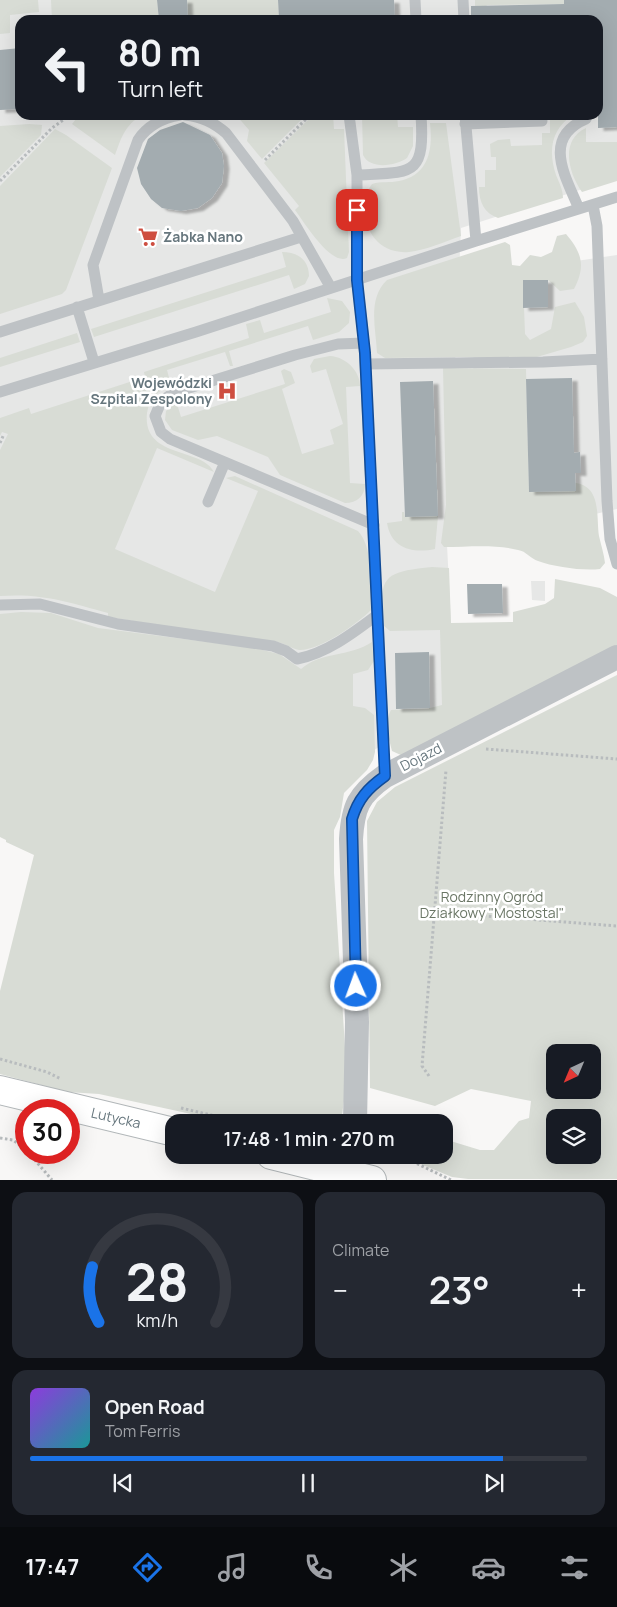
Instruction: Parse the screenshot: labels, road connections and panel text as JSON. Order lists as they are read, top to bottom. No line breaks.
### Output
{"streets":{"main road":["Lutycka"],"street":["Dojazd"]},"parks":["Rodzinny Ogród Działkowy \"Mostostal\""],"places":{"supermarket":["Żabka Nano"],"hospital":["Wojewódzki Szpital Zespolony"]},"north":"bottom left","page":{"turn":["80 m","Turn left"],"limit":"30","trip":"17:48 · 1 min · 270 m","tile":"Climate","heat":["−","23°","+"],"song":["Open Road","Tom Ferris"],"tabs":"17:47","gauge":["28","km/h"]}}
